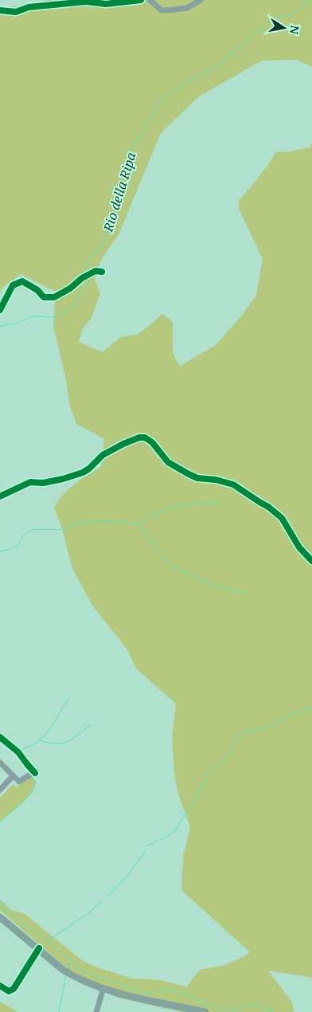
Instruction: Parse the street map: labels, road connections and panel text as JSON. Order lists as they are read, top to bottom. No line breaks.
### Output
{"water":["Rio della Ripa"],"north":"right"}
